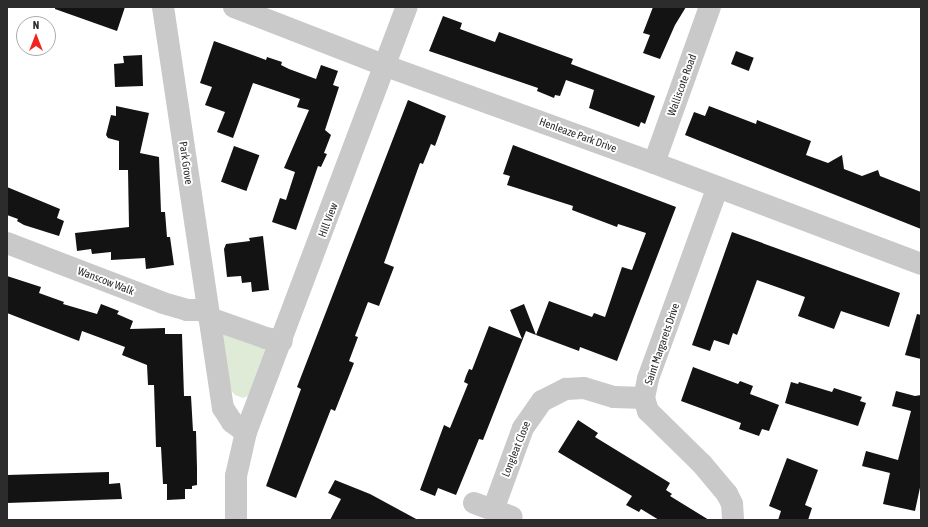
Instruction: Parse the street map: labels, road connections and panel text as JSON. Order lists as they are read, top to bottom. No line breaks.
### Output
{"streets":{"street":["Walliscote Road","Henleaze Park Drive","Park Grove","Hill View","Wanscow Walk","Saint Margarets Drive","Longleat Close"]},"crossings":[["Walliscote Road","Henleaze Park Drive"],["Henleaze Park Drive","Hill View"],["Henleaze Park Drive","Saint Margarets Drive"],["Park Grove","Hill View"],["Park Grove","Wanscow Walk"],["Saint Margarets Drive","Longleat Close"]],"north":"top"}
